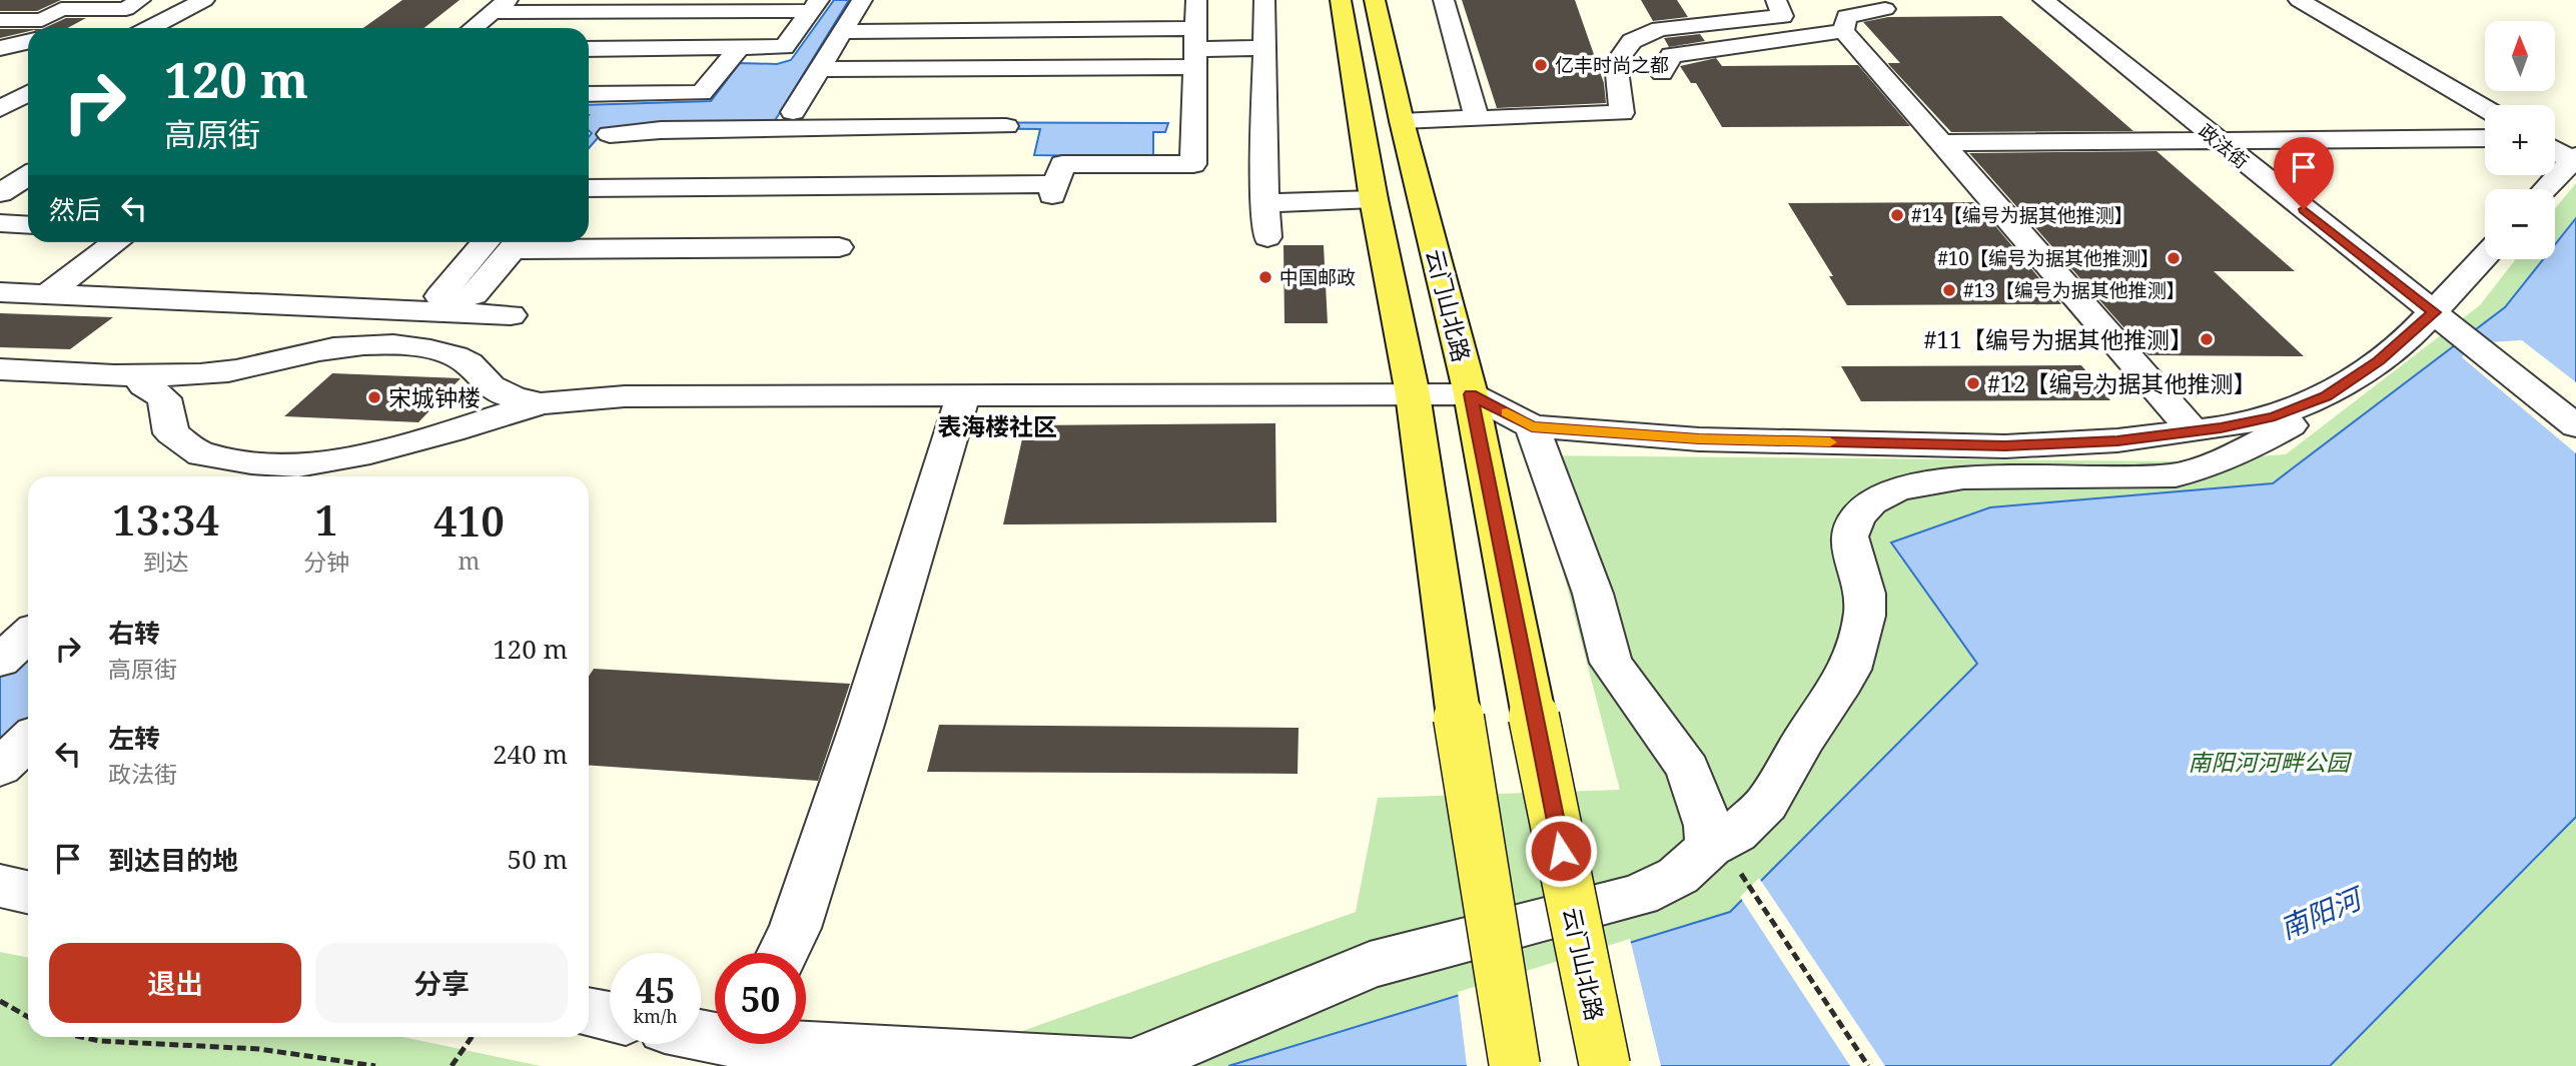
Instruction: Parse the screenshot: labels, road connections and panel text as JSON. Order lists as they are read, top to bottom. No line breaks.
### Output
{"streets":{"main road":["云门山北路"],"street":["政法街"]},"districts":["表海楼社区"],"water":["南阳河"],"parks":["南阳河河畔公园"],"places":["亿丰时尚之都","#14【编号为据其他推测】","#10【编号为据其他推测】","中国邮政","#13【编号为据其他推测】","#11【编号为据其他推测】","#12【编号为据其他推测】","宋城钟楼"],"north":"top","page":{"map_buttons":["+","−"],"turn":["120 m","高原街"],"then":"然后","eta":["13:34","到达","1","分钟","410","m"],"list":[{"name":"右转","note":"高原街","value":"120 m"},{"name":"左转","note":"政法街","value":"240 m"},{"name":"到达目的地","value":"50 m"}],"buttons":["退出","分享"],"speed":"45 km/h","limit":"50"}}
